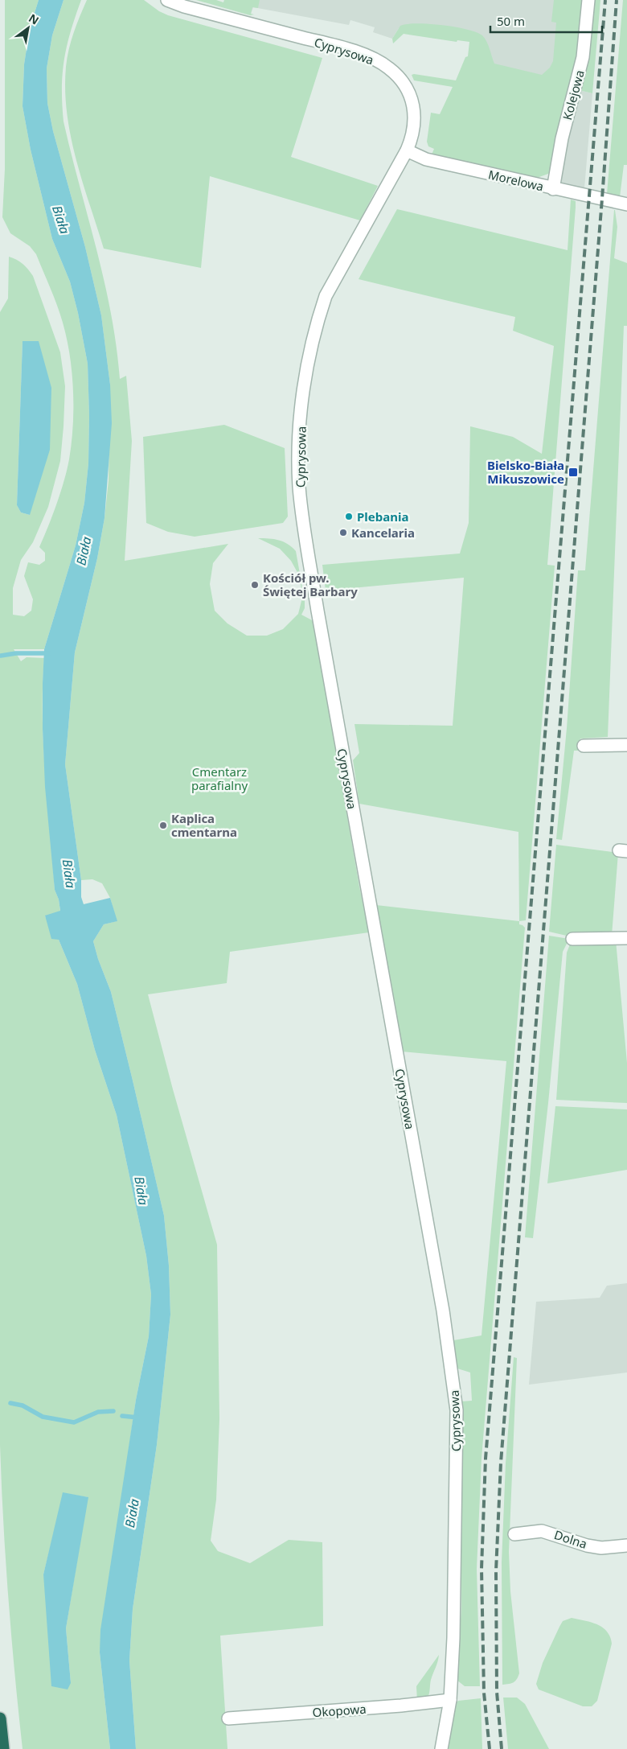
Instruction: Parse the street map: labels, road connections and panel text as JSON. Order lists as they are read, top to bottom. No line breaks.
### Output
{"streets":{"street":["Cyprysowa","Kolejowa","Morelowa","Dolna","Okopowa"]},"crossings":[["Cyprysowa","Morelowa"],["Cyprysowa","Okopowa"],["Kolejowa","Morelowa"]],"water":["Biała"],"parks":["Cmentarz parafialny"],"places":{"transit":["Bielsko-Biała Mikuszowice"],"other":["Plebania","Kancelaria","Kościół pw. Świętej Barbary","Kaplica cmentarna"]},"scale_bar":"50 m","north":"top right"}
